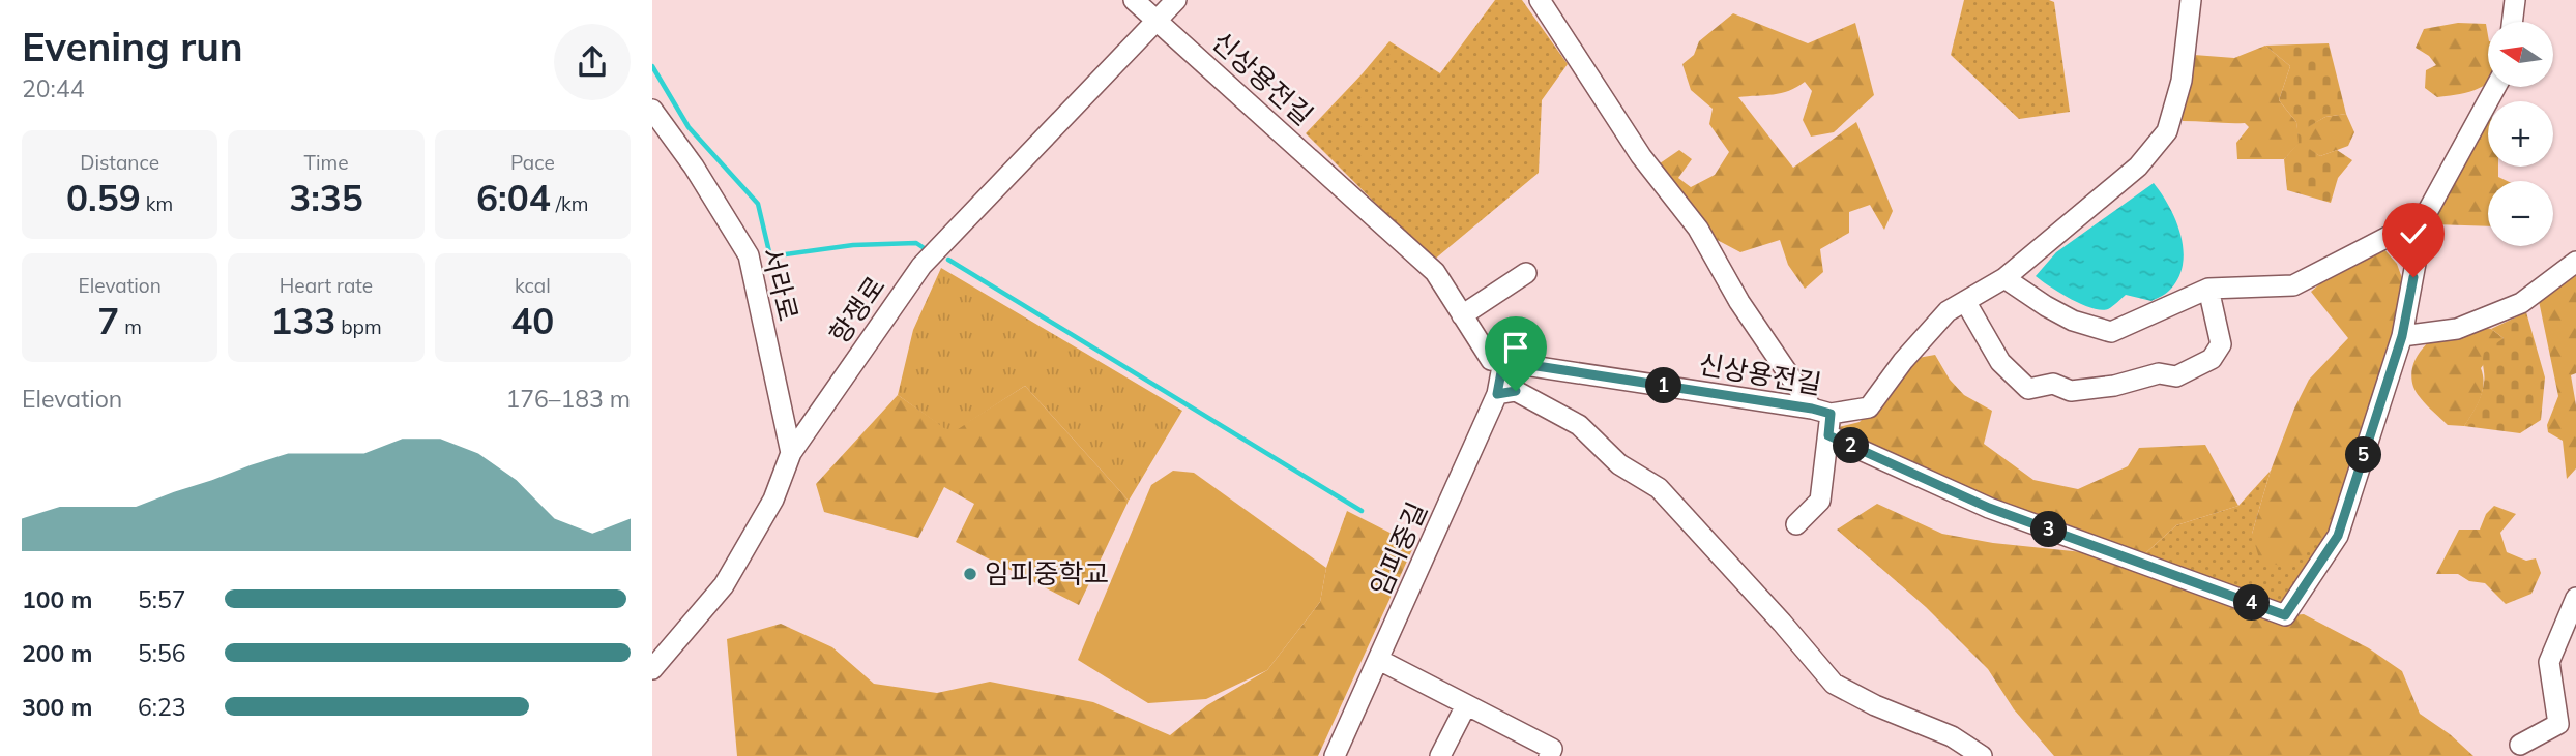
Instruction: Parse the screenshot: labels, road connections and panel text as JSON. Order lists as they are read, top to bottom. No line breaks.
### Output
{"streets":{"street":["신상용전길","서라로","항쟁로","임피중길"]},"crossings":[["신상용전길","항쟁로"],["신상용전길","임피중길"],["서라로","항쟁로"]],"places":["임피중학교"],"north":"left","page":{"heading":["Evening run","20:44"],"map_buttons":["+","−"],"stats":[["Distance","0.59 km"],["Time","3:35"],["Pace","6:04 /km"],["Elevation","7 m"],["Heart rate","133 bpm"],["kcal","40"]],"pins":["1","2","5","3","4"],"chart":["Elevation","176–183 m"],"list":[{"name":"100 m","note":"5:57"},{"name":"200 m","note":"5:56"},{"name":"300 m","note":"6:23"}]}}
